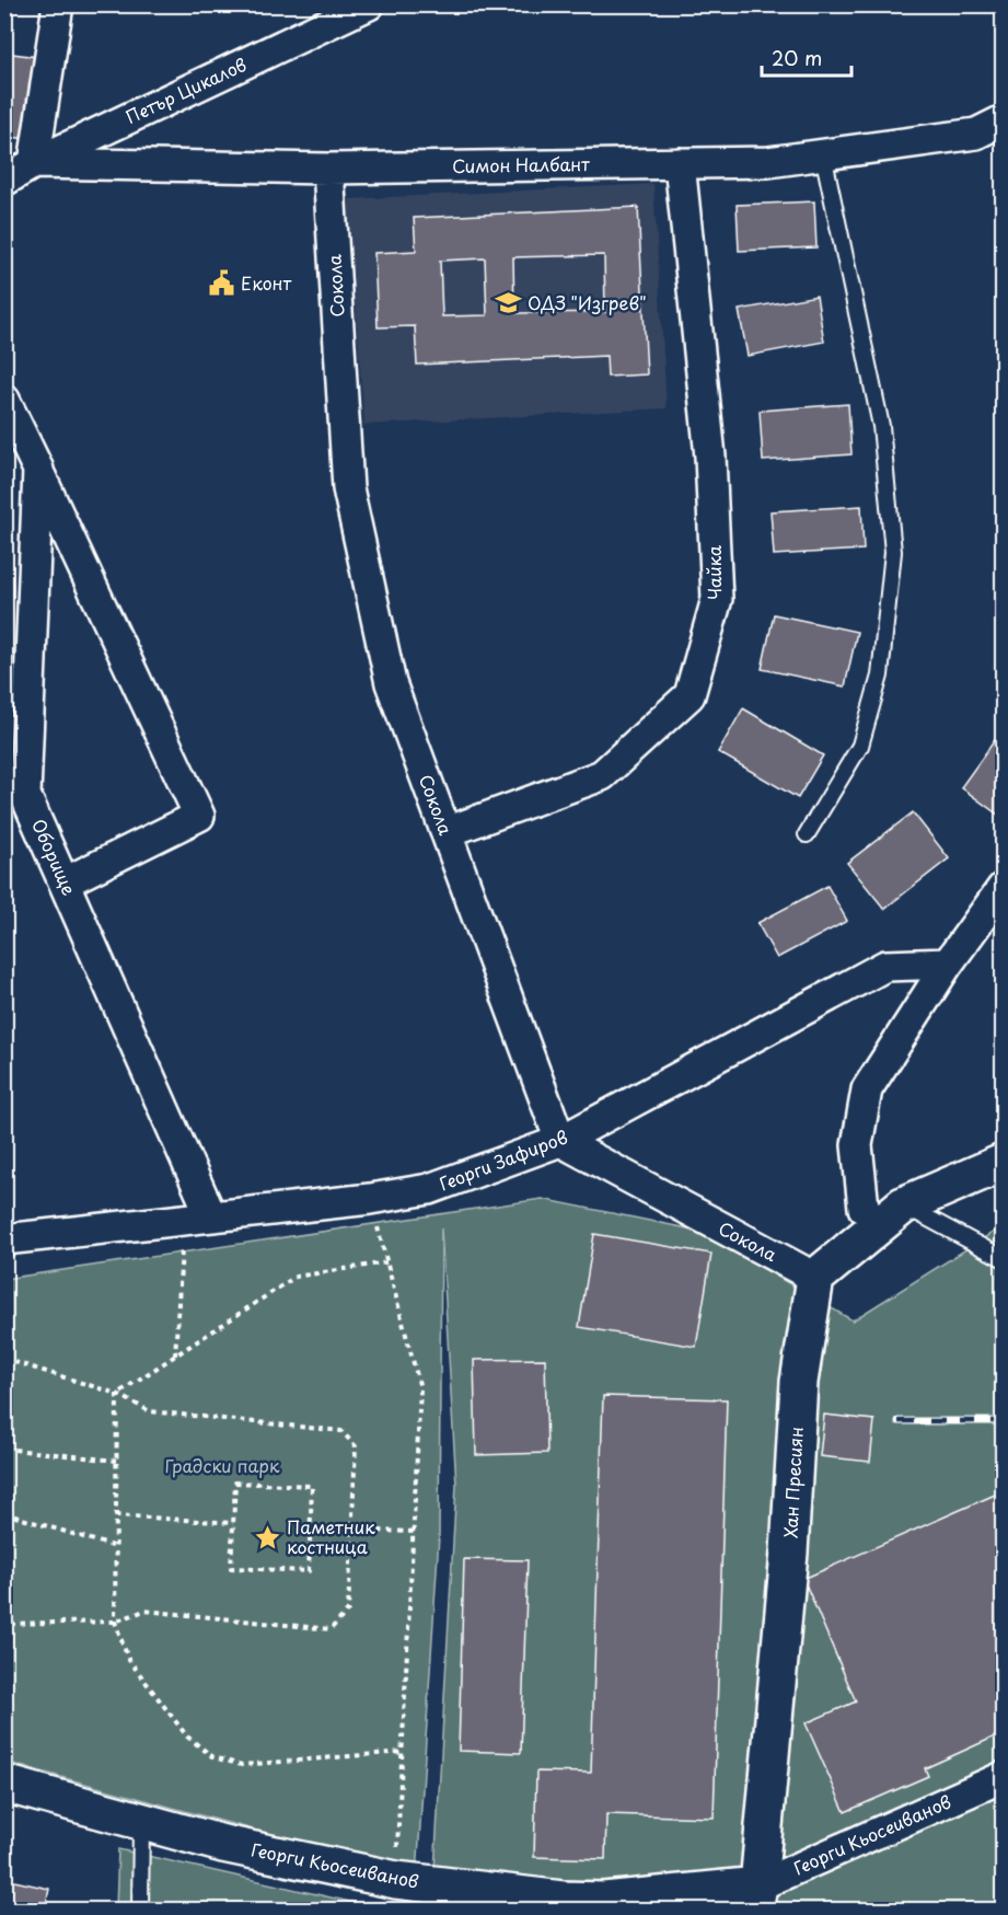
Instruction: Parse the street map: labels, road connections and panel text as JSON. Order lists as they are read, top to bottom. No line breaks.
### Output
{"streets":{"street":["Петър Цикалов","Симон Налбант","Сокола","Чайка","Оборище","Георги Зафиров","Хан Пресиян","Георги Кьосеиванов"]},"crossings":[["Петър Цикалов","Симон Налбант"],["Симон Налбант","Сокола"],["Симон Налбант","Чайка"],["Сокола","Чайка"],["Сокола","Георги Зафиров"],["Сокола","Хан Пресиян"],["Оборище","Георги Зафиров"],["Хан Пресиян","Георги Кьосеиванов"]],"parks":["Градски парк"],"places":{"public building":["Еконт"],"school or university":["ОДЗ \"Изгрев\""],"place":["Паметник костница"]},"scale_bar":"20 m"}
